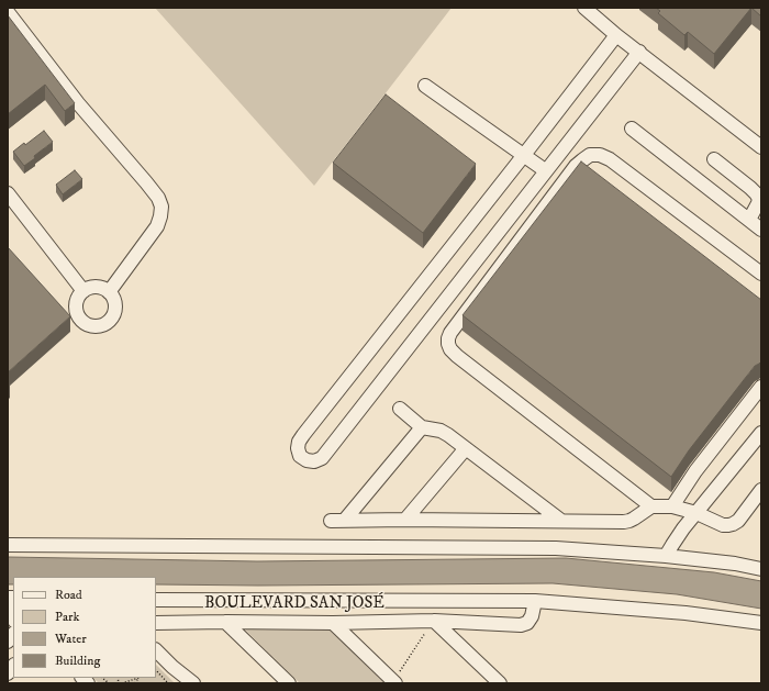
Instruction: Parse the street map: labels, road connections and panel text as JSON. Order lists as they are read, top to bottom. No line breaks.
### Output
{"streets":{"street":["BOULEVARD SAN JOSÉ"]},"legend":["Road","Park","Water","Building"]}
